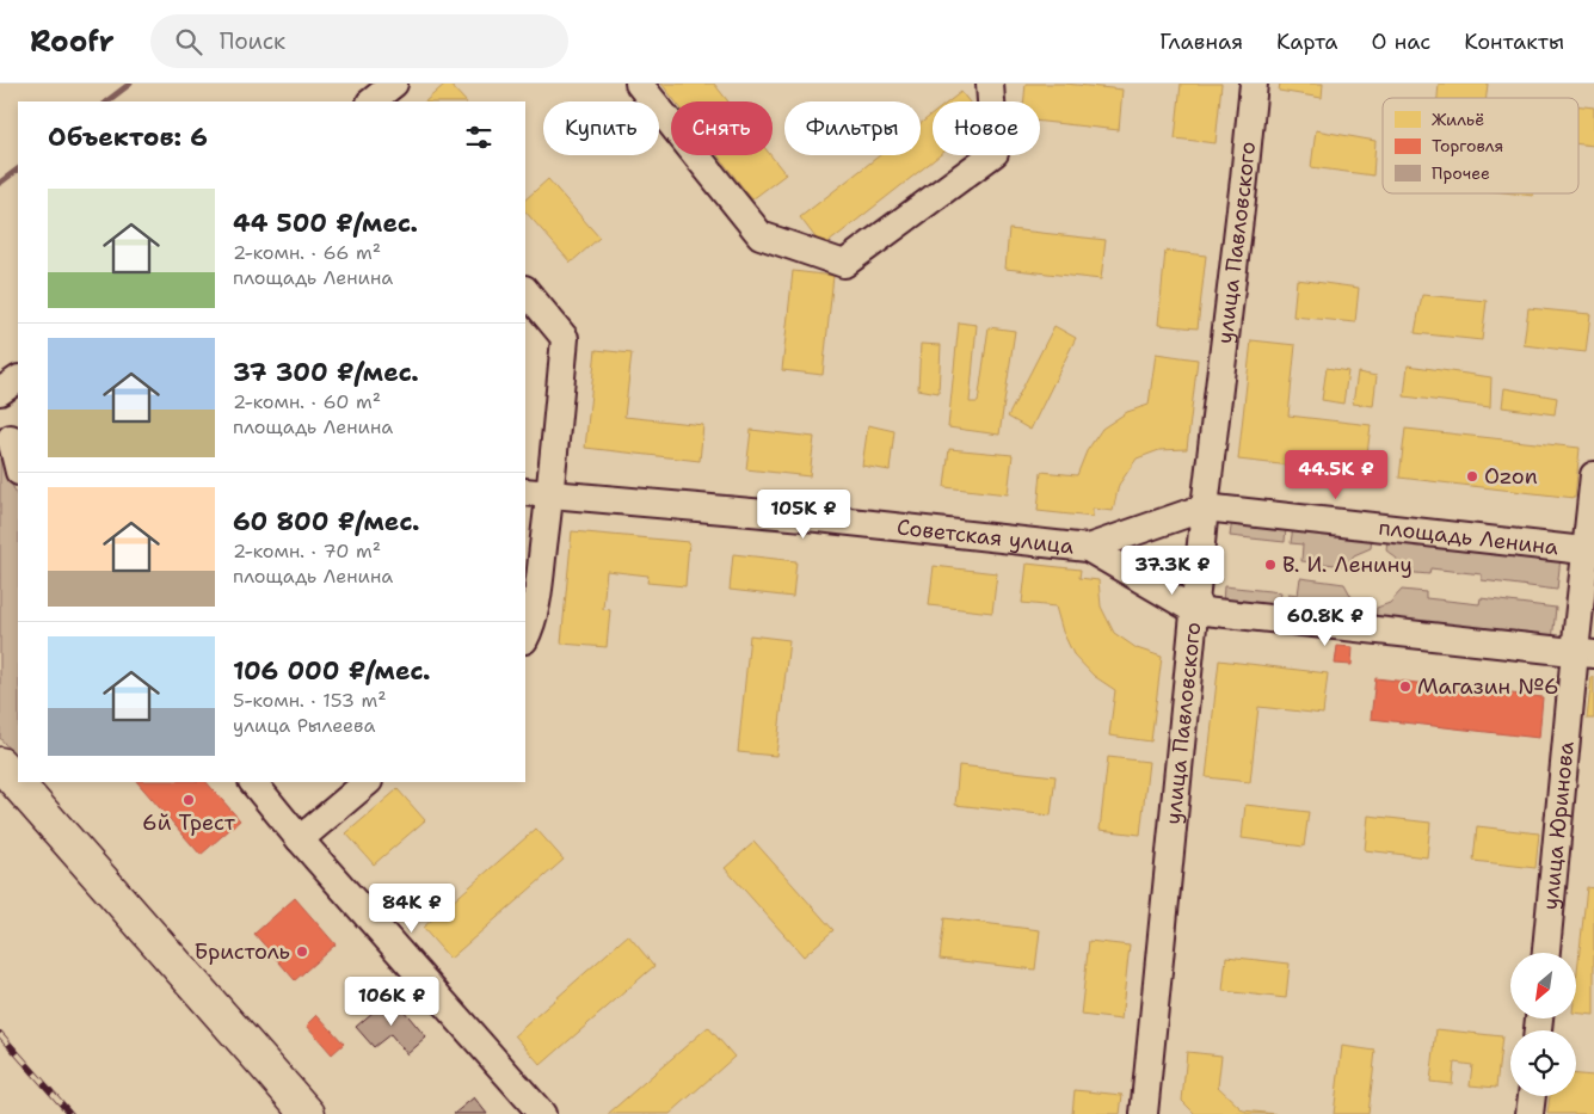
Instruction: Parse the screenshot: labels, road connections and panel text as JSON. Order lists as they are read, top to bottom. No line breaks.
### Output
{"streets":{"street":["улица Павловского","Советская улица","площадь Ленина","улица Юринова"]},"crossings":[["улица Павловского","площадь Ленина"],["Советская улица","площадь Ленина"],["площадь Ленина","улица Юринова"]],"places":["Ozon","В. И. Ленину","Магазин №6","6й Трест","Бристоль"],"legend":["Жильё","Торговля","Прочее"],"north":"bottom left","page":{"header":"Roofr","search":"Поиск","nav":["Главная","Карта","О нас","Контакты"],"chip":["Купить","Снять","Фильтры","Новое"],"heading":"Объектов: 6","list":[{"name":"44 500 ₽/мес.","note":"2-комн. · 66 m² · площадь Ленина"},{"name":"37 300 ₽/мес.","note":"2-комн. · 60 m² · площадь Ленина"},{"name":"60 800 ₽/мес.","note":"2-комн. · 70 m² · площадь Ленина"},{"name":"106 000 ₽/мес.","note":"5-комн. · 153 m² · улица Рылеева"}],"price":["44.5K ₽","105K ₽","37.3K ₽","60.8K ₽","84K ₽","106K ₽"]}}
